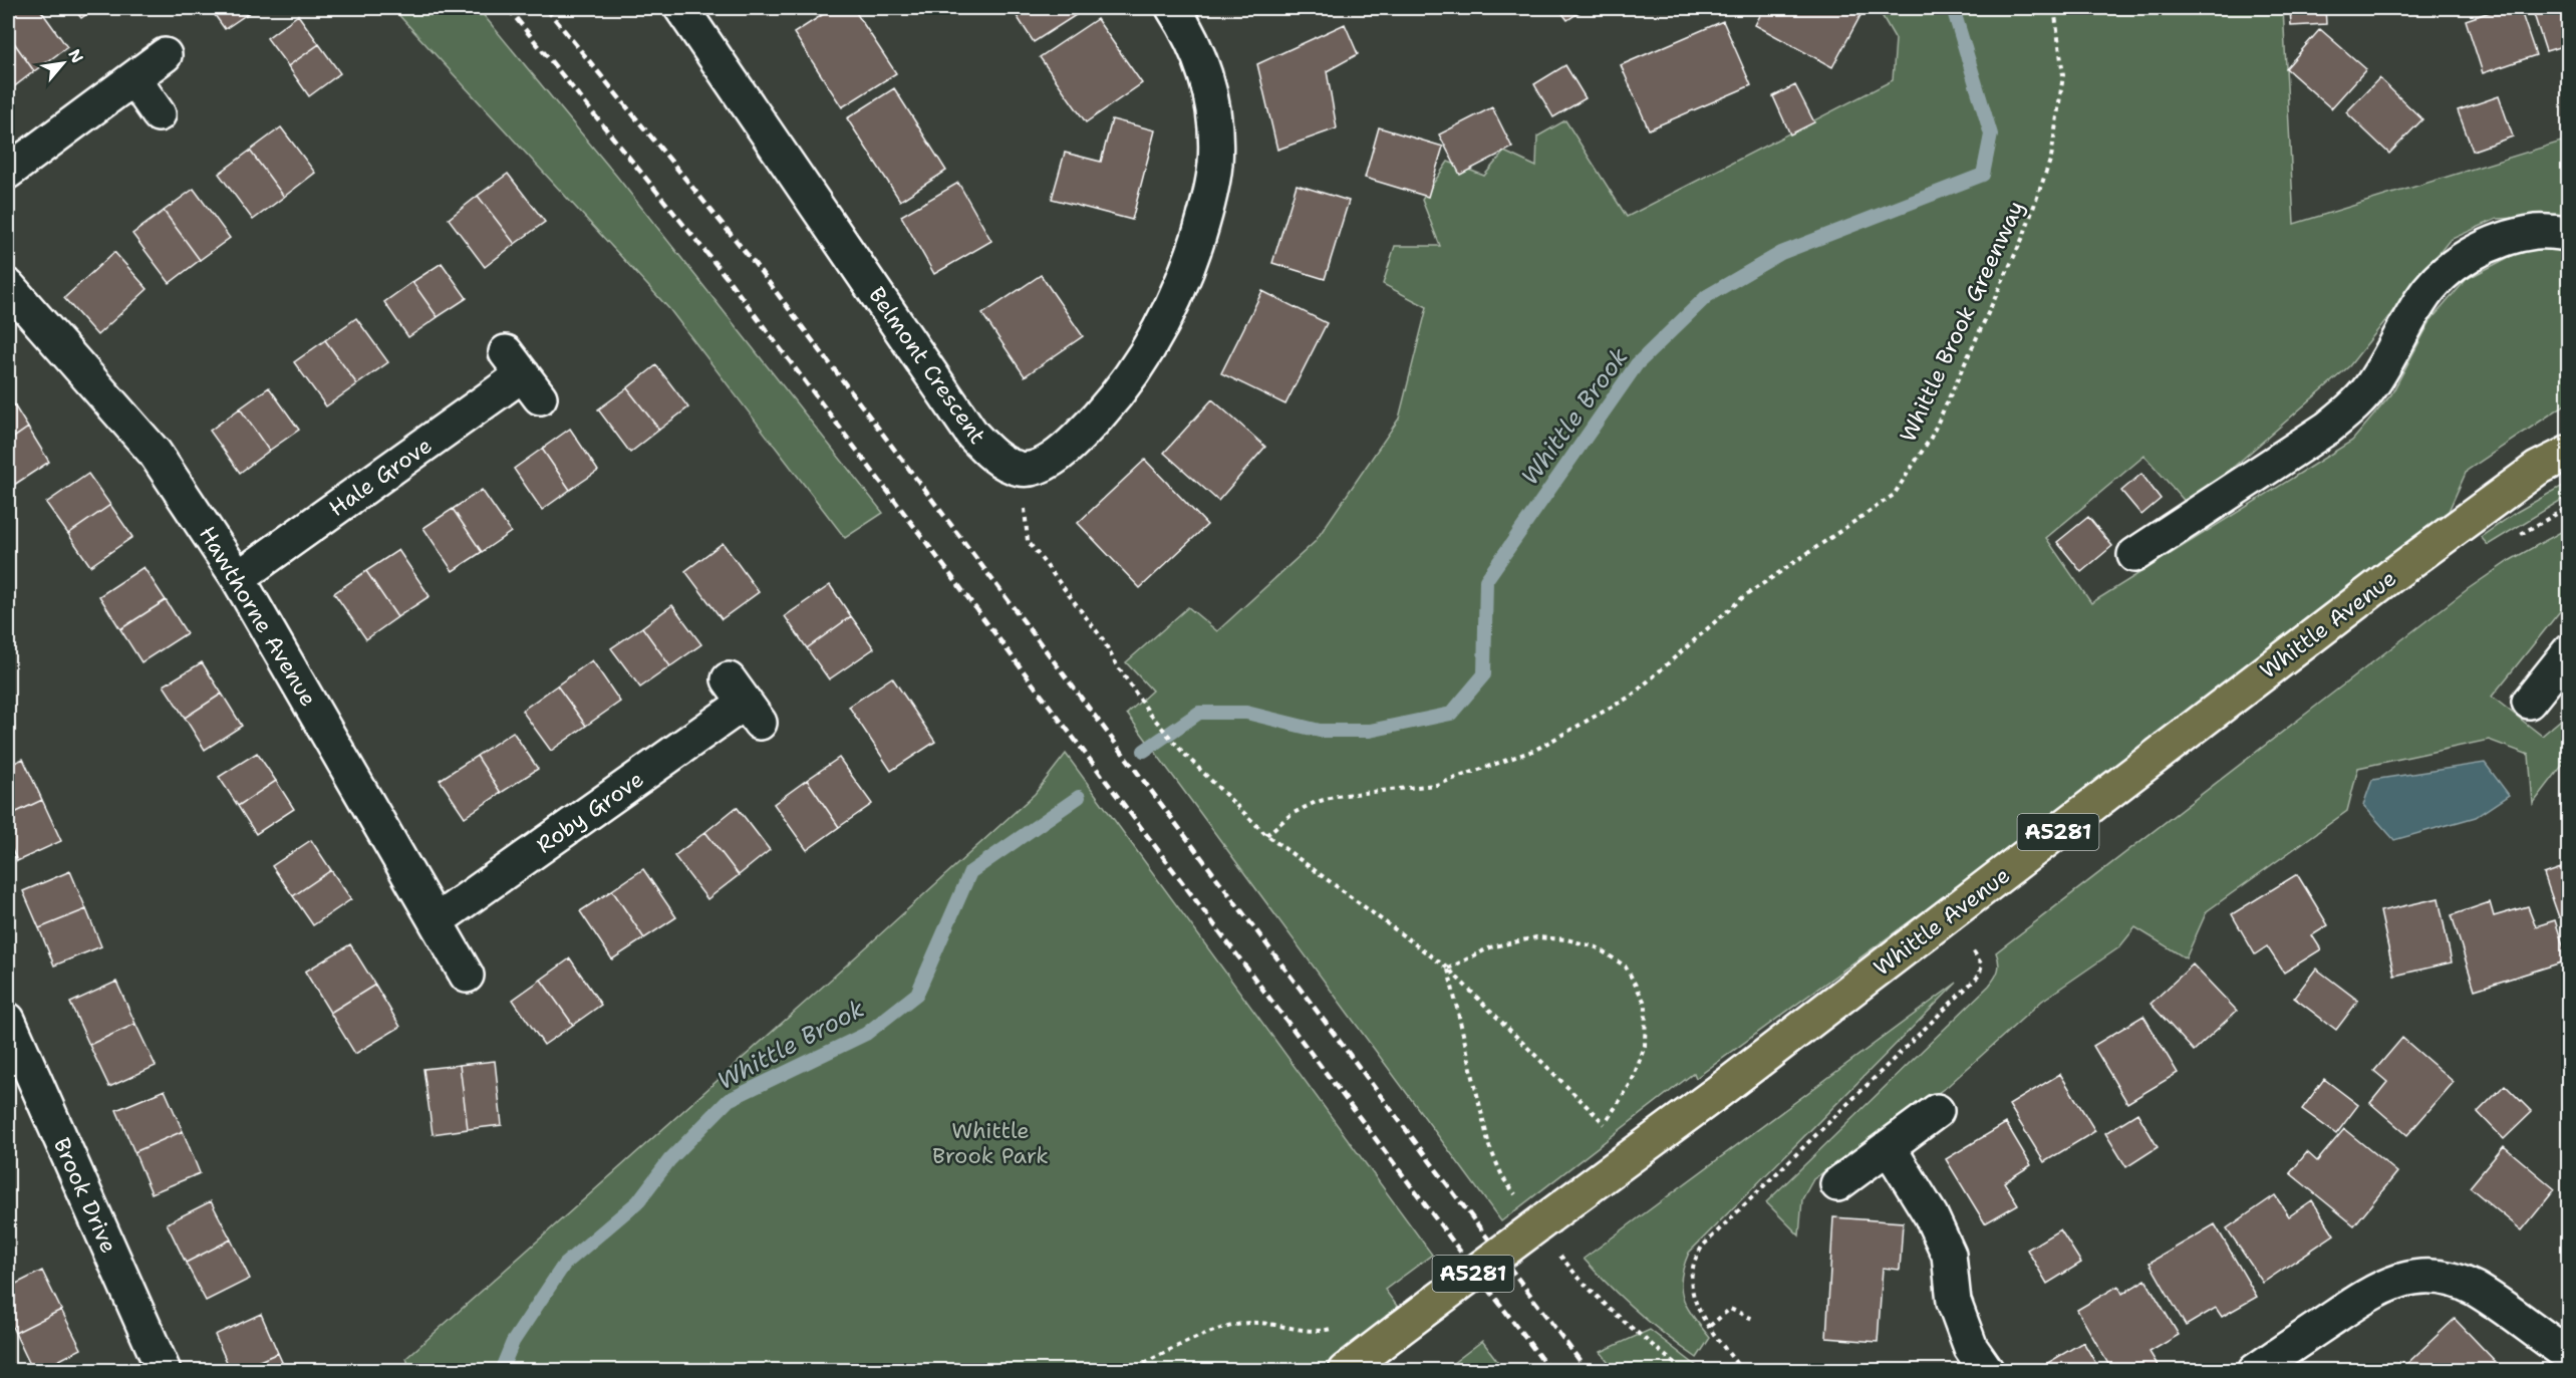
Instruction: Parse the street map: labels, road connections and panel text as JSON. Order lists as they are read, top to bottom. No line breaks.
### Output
{"streets":{"main road":["Whittle Avenue","A5281"],"street":["Belmont Crescent","Hale Grove","Hawthorne Avenue","Roby Grove","Brook Drive"],"path":["Whittle Brook Greenway"]},"crossings":[["Hale Grove","Hawthorne Avenue"],["Hawthorne Avenue","Roby Grove"]],"water":["Whittle Brook"],"parks":["Whittle Brook Park"],"north":"top right"}
